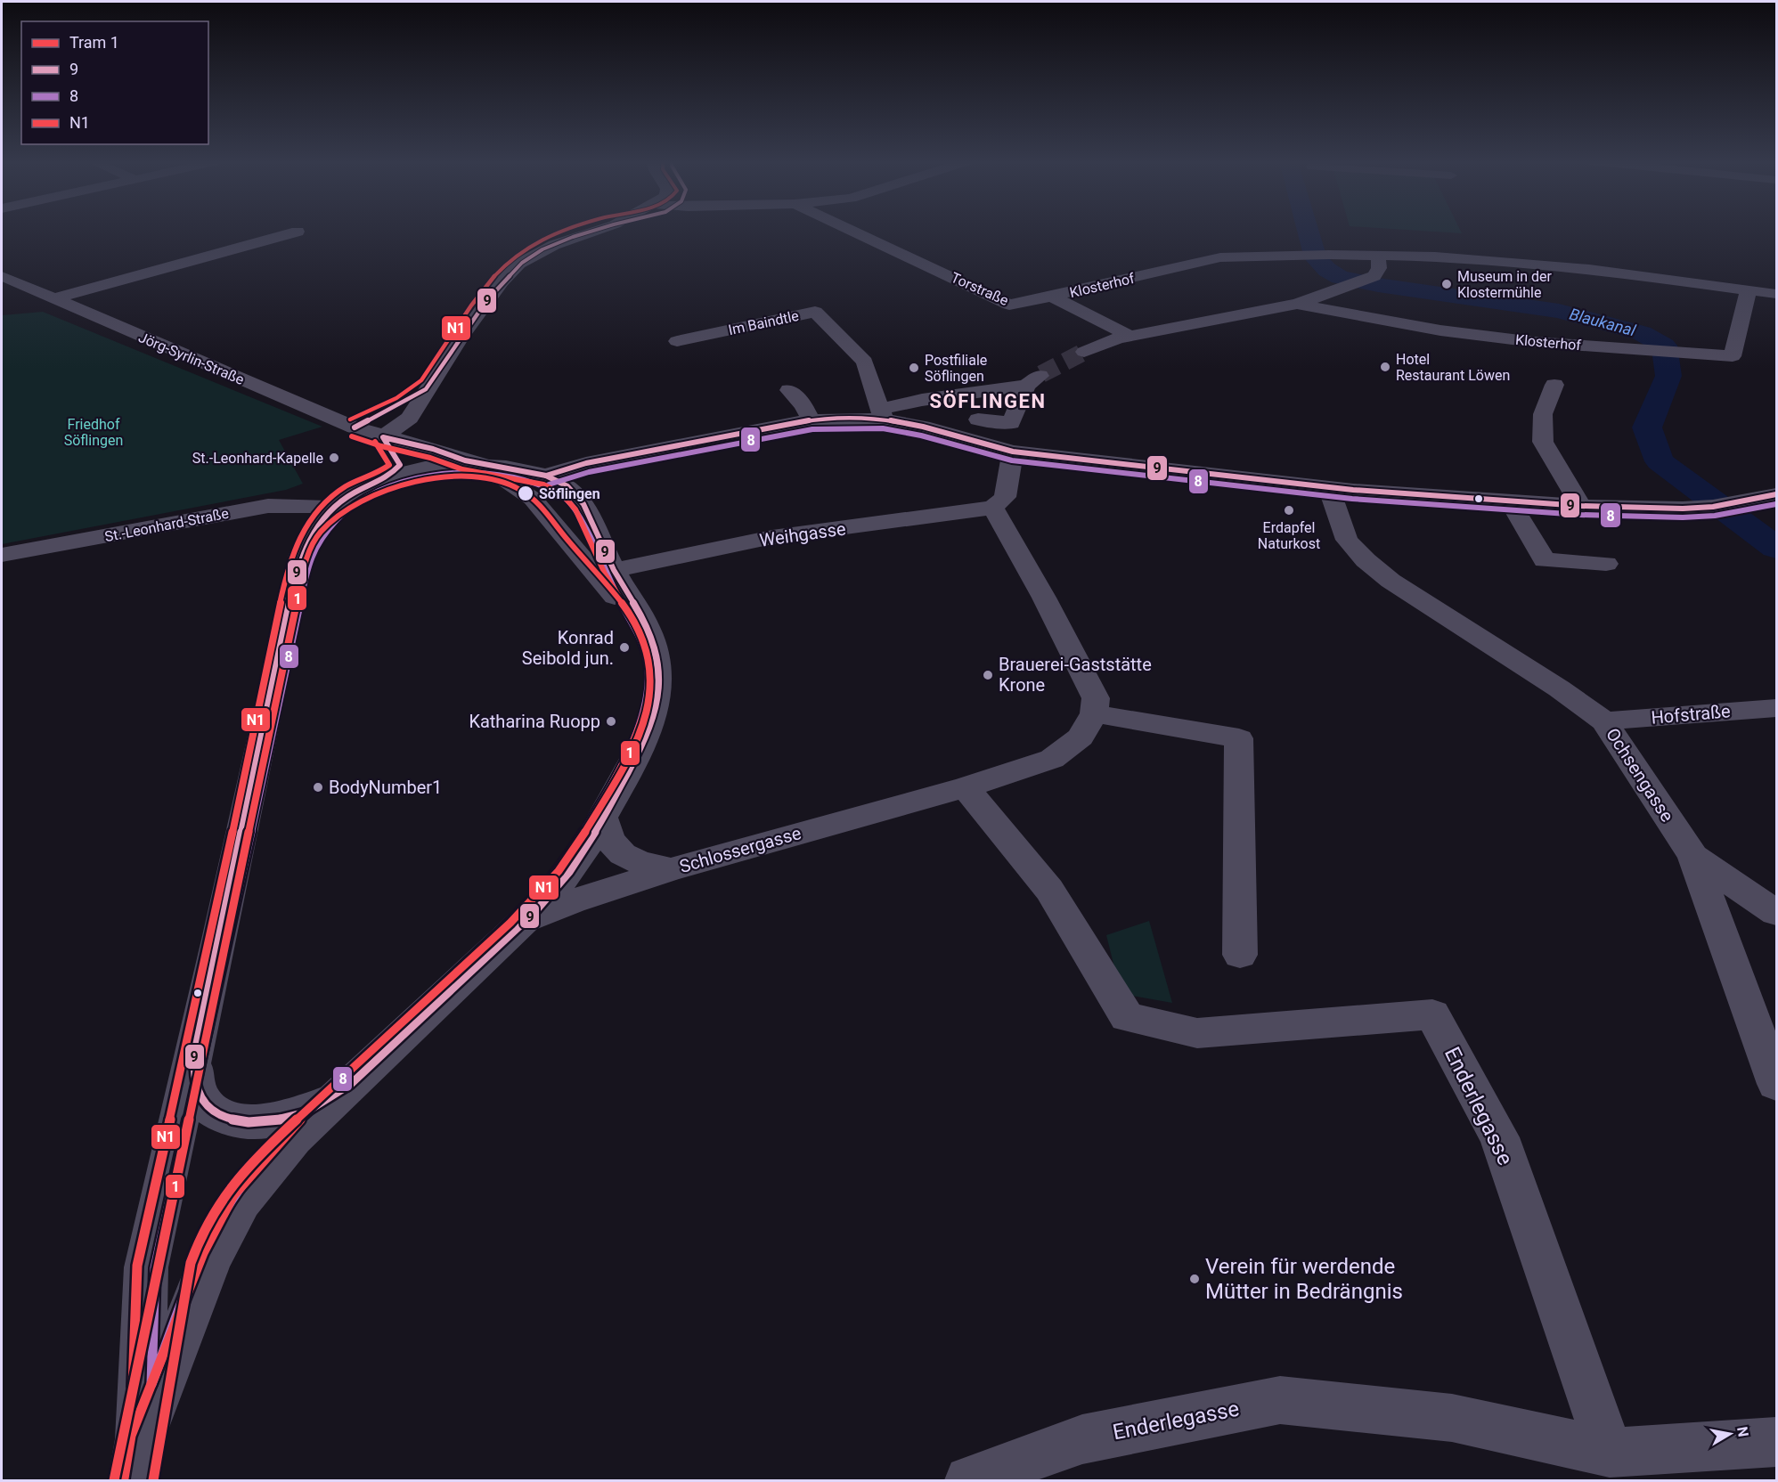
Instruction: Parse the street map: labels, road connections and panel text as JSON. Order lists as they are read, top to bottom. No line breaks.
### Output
{"streets":{"street":["Klosterhof","Torstraße","Im Baindtle","Jörg-Syrlin-Straße","St.-Leonhard-Straße","Weihgasse","Hofstraße","Ochsengasse","Schlossergasse","Enderlegasse"]},"crossings":[["Klosterhof","Torstraße"],["Hofstraße","Ochsengasse"],["Schlossergasse","Enderlegasse"]],"districts":["SÖFLINGEN"],"water":["Blaukanal"],"parks":["Friedhof Söflingen"],"places":["Museum in der Klostermühle","Hotel Restaurant Löwen","Postfiliale Söflingen","St.-Leonhard-Kapelle","Söflingen","Erdapfel Naturkost","Konrad Seibold jun.","Brauerei-Gaststätte Krone","Katharina Ruopp","BodyNumber1","Verein für werdende Mütter in Bedrängnis"],"lines":["transit line 9","transit line N1","transit line 8","tram line 1"],"legend":["Tram 1","9","8","N1"],"north":"right"}
